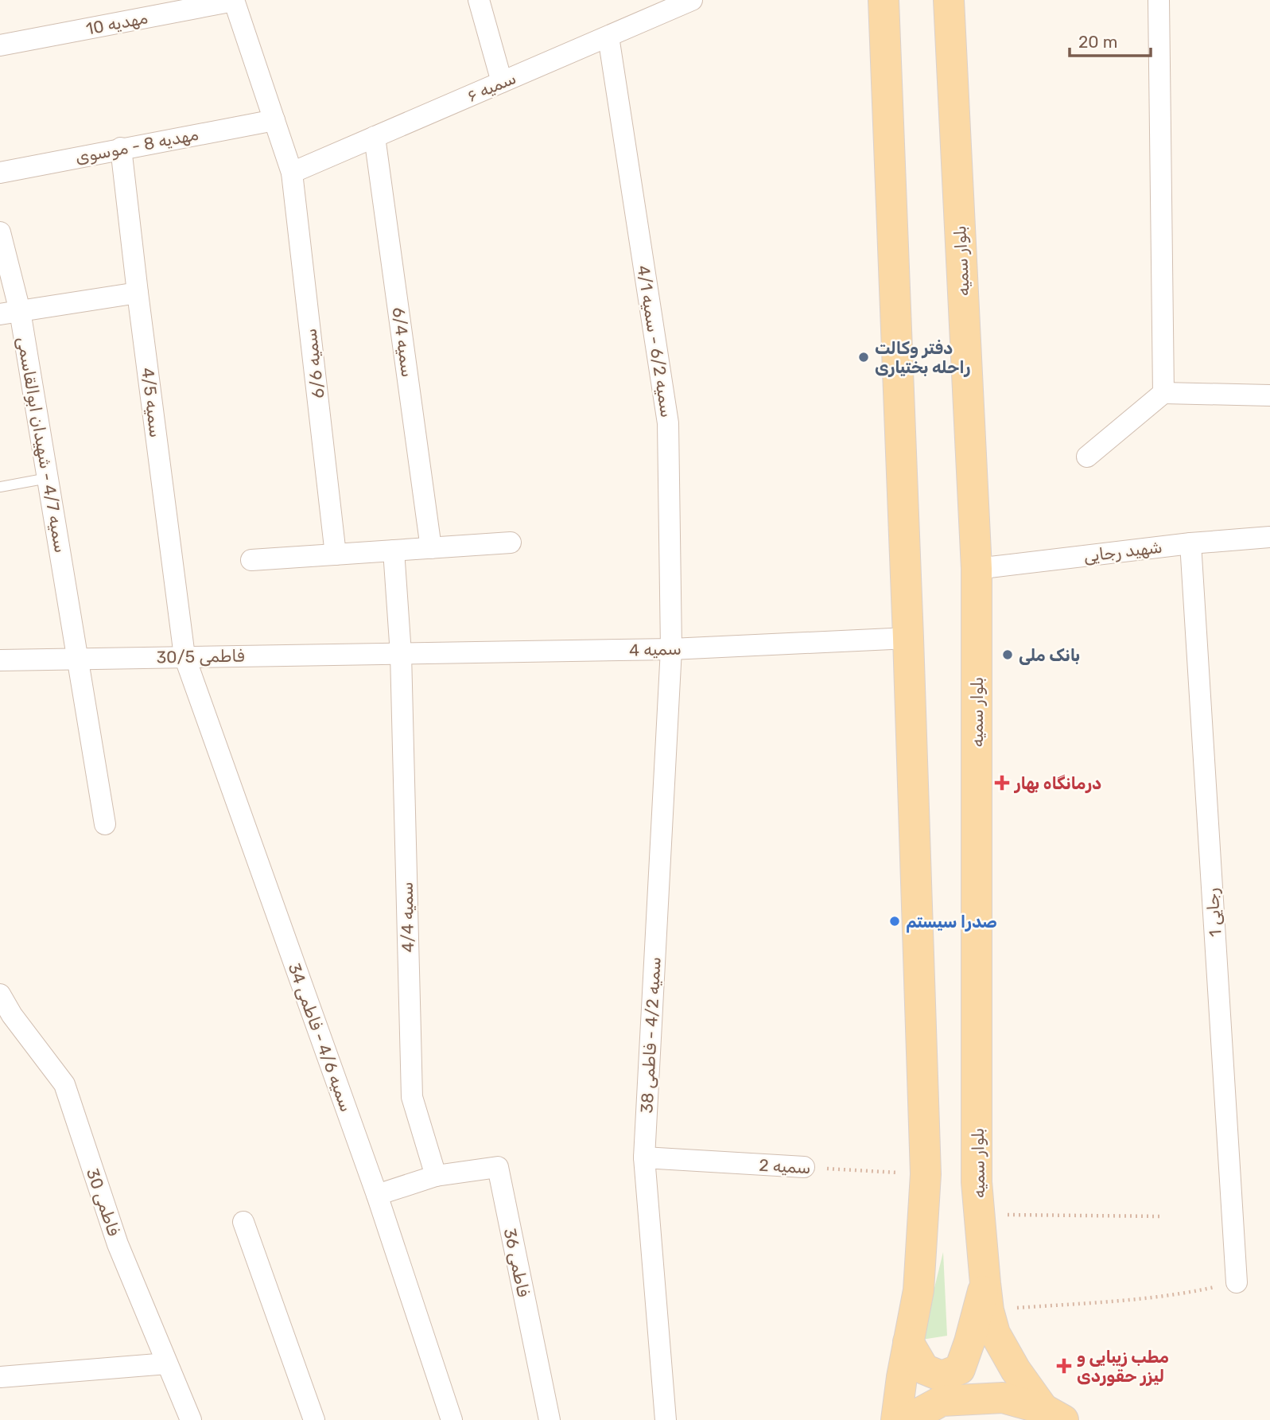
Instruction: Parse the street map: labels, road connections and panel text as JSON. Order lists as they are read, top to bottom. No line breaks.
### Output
{"streets":{"main road":["بلوار سمیه"],"street":["مهدیه 10","سمیه ۶","مهدیه 8 - موسوی","سمیه 6/2 - سمیه 4/1","سمیه 6/4","سمیه 6/6","سمیه 4/5","سمیه 4/7 - شهیدان ابوالقاسمی","شهید رجایی","سمیه 4","فاطمی 30/5","رجایی 1","سمیه 4/4","سمیه 4/2 - فاطمی 38","سمیه 4/6 - فاطمی 34","سمیه 2","فاطمی 30","فاطمی 36"]},"crossings":[["مهدیه 10","سمیه 6/6"],["سمیه ۶","سمیه 6/2 - سمیه 4/1"],["سمیه ۶","سمیه 6/4"],["سمیه ۶","سمیه 6/6"],["مهدیه 8 - موسوی","سمیه 6/6"],["مهدیه 8 - موسوی","سمیه 4/5"],["بلوار سمیه","شهید رجایی"],["سمیه 6/2 - سمیه 4/1","سمیه 4"],["سمیه 6/2 - سمیه 4/1","سمیه 4/2 - فاطمی 38"],["سمیه 4/5","فاطمی 30/5"],["سمیه 4/5","سمیه 4/6 - فاطمی 34"],["سمیه 4/7 - شهیدان ابوالقاسمی","فاطمی 30/5"],["شهید رجایی","رجایی 1"],["سمیه 4","فاطمی 30/5"],["سمیه 4","سمیه 4/4"],["سمیه 4","سمیه 4/2 - فاطمی 38"],["فاطمی 30/5","سمیه 4/4"],["فاطمی 30/5","سمیه 4/6 - فاطمی 34"],["سمیه 4/4","فاطمی 36"],["سمیه 4/2 - فاطمی 38","سمیه 2"]],"places":{"other":["دفتر وکالت راحله بختیاری","بانک ملی","صدرا سیستم"],"health":["درمانگاه بهار","مطب زیبایی و لیزر حقوردی"]},"scale_bar":"20 m"}
